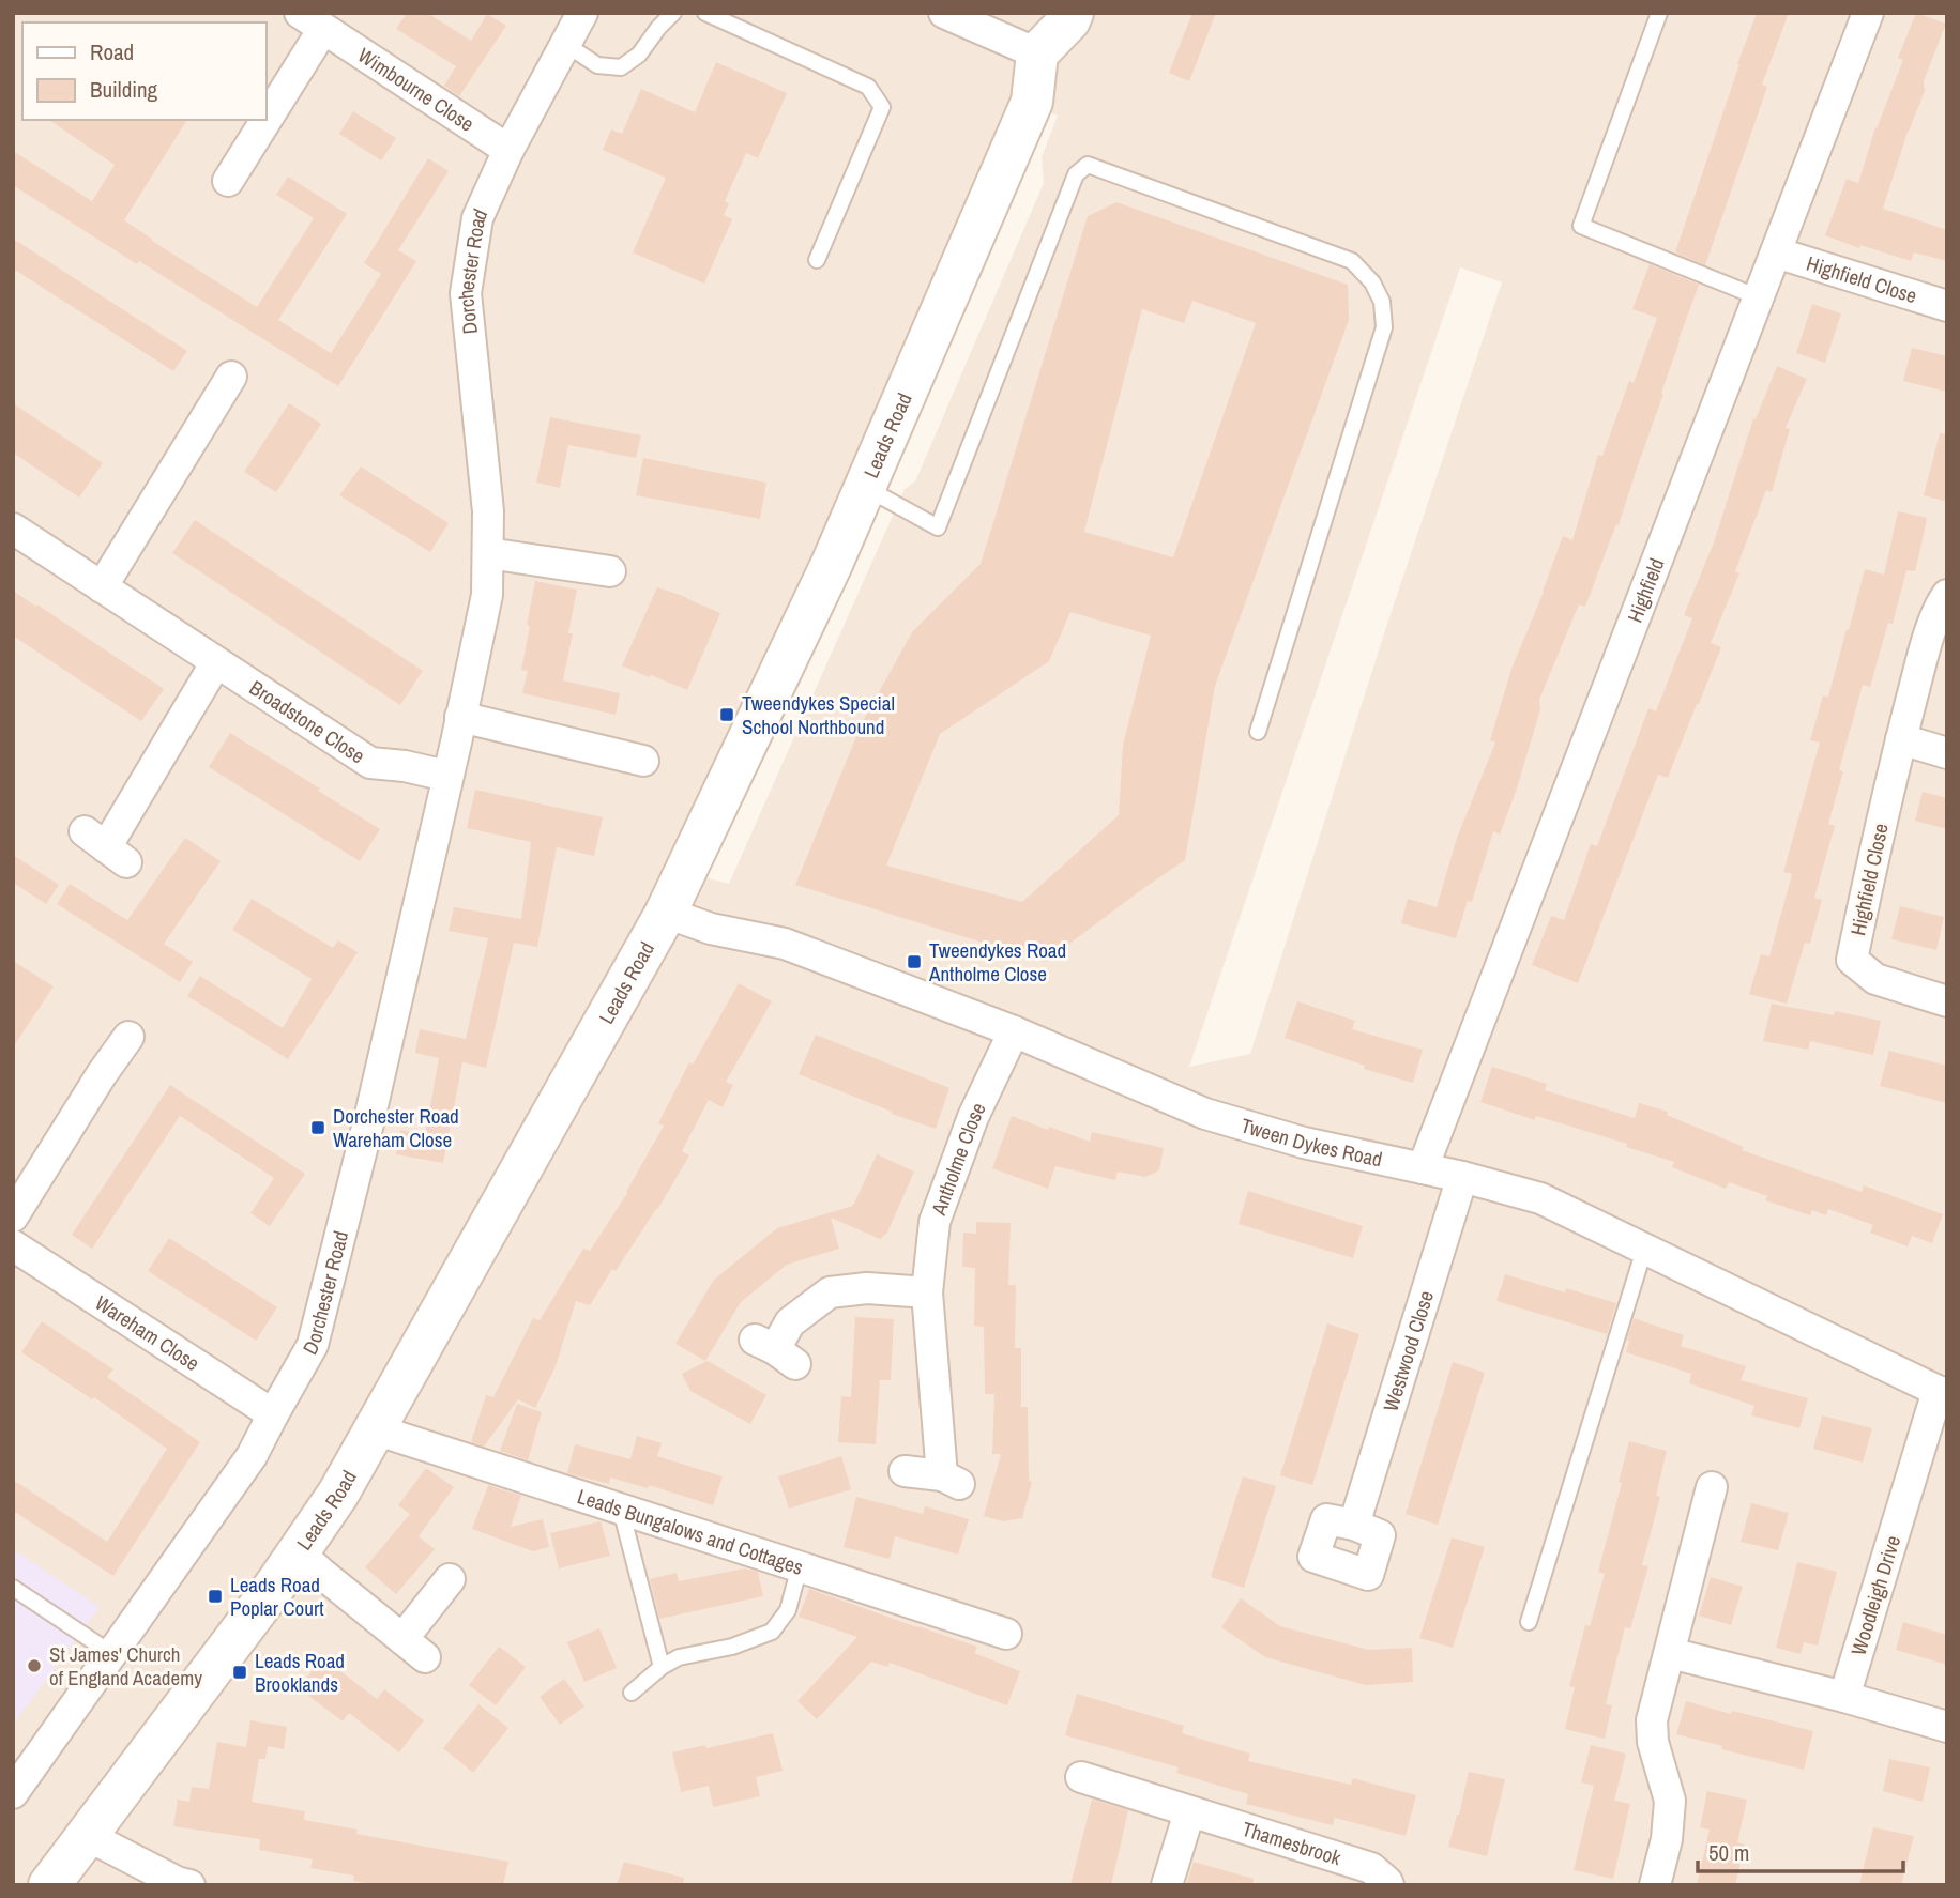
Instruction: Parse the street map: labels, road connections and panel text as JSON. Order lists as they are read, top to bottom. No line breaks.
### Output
{"streets":{"main road":["Leads Road"],"street":["Wimbourne Close","Dorchester Road","Highfield Close","Highfield","Broadstone Close","Tween Dykes Road","Antholme Close","Wareham Close","Westwood Close","Leads Bungalows and Cottages","Woodleigh Drive","Thamesbrook"]},"crossings":[["Wimbourne Close","Dorchester Road"],["Dorchester Road","Broadstone Close"],["Dorchester Road","Wareham Close"],["Highfield Close","Highfield"],["Leads Road","Tween Dykes Road"],["Leads Road","Leads Bungalows and Cottages"],["Highfield","Tween Dykes Road"],["Tween Dykes Road","Antholme Close"],["Tween Dykes Road","Westwood Close"],["Tween Dykes Road","Woodleigh Drive"]],"places":{"transit":["Tweendykes Special School Northbound","Tweendykes Road Antholme Close","Dorchester Road Wareham Close","Leads Road Poplar Court","Leads Road Brooklands"],"other":["St James' Church of England Academy"]},"legend":["Road","Building"],"scale_bar":"50 m"}
